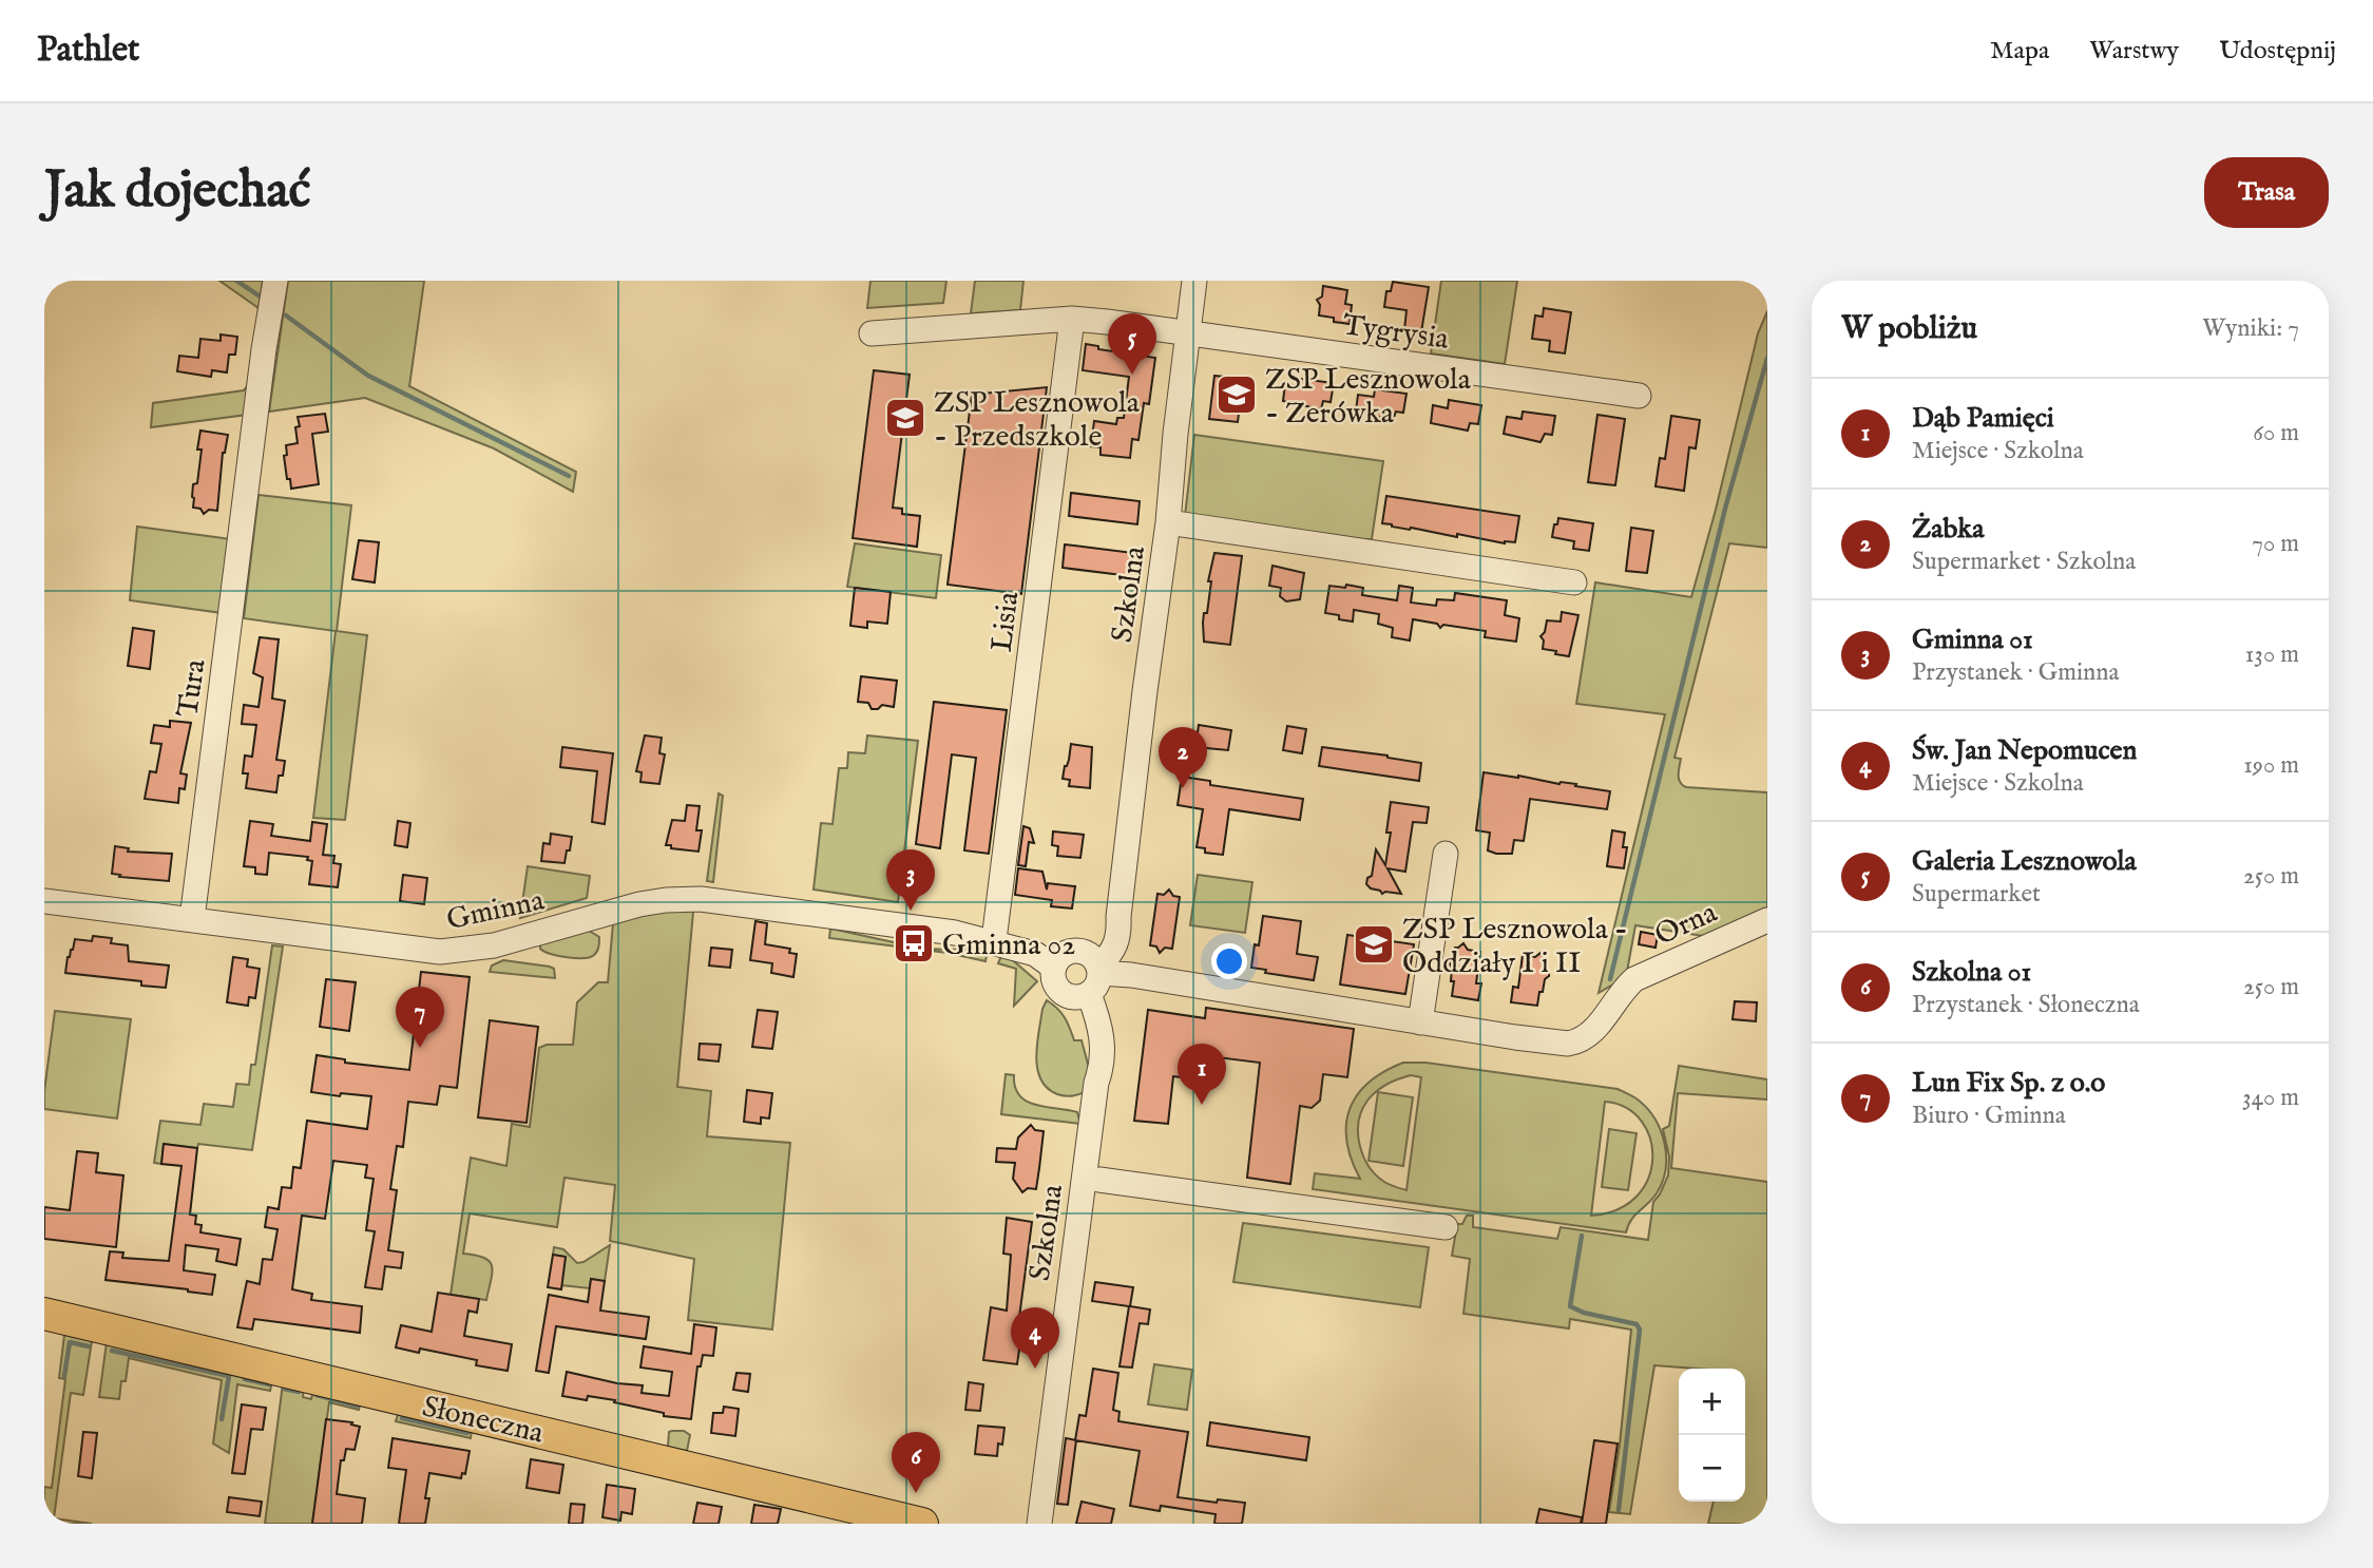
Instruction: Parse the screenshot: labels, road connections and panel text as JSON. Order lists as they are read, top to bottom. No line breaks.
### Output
{"streets":{"main road":["Słoneczna"],"street":["Tygrysia","Szkolna","Lisia","Tura","Gminna","Orna"]},"crossings":[["Tygrysia","Szkolna"],["Tygrysia","Lisia"],["Lisia","Gminna"],["Tura","Gminna"]],"places":{"school or university":["ZSP Lesznowola - Zerówka","ZSP Lesznowola - Przedszkole","ZSP Lesznowola - Oddziały I i II"],"bus stop":["Gminna 02"]},"page":{"header":"Pathlet","nav":["Mapa","Warstwy","Udostępnij"],"buttons":"Trasa","title":"Jak dojechać","heading":["W pobliżu","Wyniki: 7"],"pins":["5","2","3","7","1","4","6"],"list":[{"mark":"1","name":"Dąb Pamięci","note":"Miejsce · Szkolna","value":"60 m"},{"mark":"2","name":"Żabka","note":"Supermarket · Szkolna","value":"70 m"},{"mark":"3","name":"Gminna 01","note":"Przystanek · Gminna","value":"130 m"},{"mark":"4","name":"Św. Jan Nepomucen","note":"Miejsce · Szkolna","value":"190 m"},{"mark":"5","name":"Galeria Lesznowola","note":"Supermarket","value":"250 m"},{"mark":"6","name":"Szkolna 01","note":"Przystanek · Słoneczna","value":"250 m"},{"mark":"7","name":"Lun Fix Sp. z o.o","note":"Biuro · Gminna","value":"340 m"}],"map_buttons":["+","−"]}}
